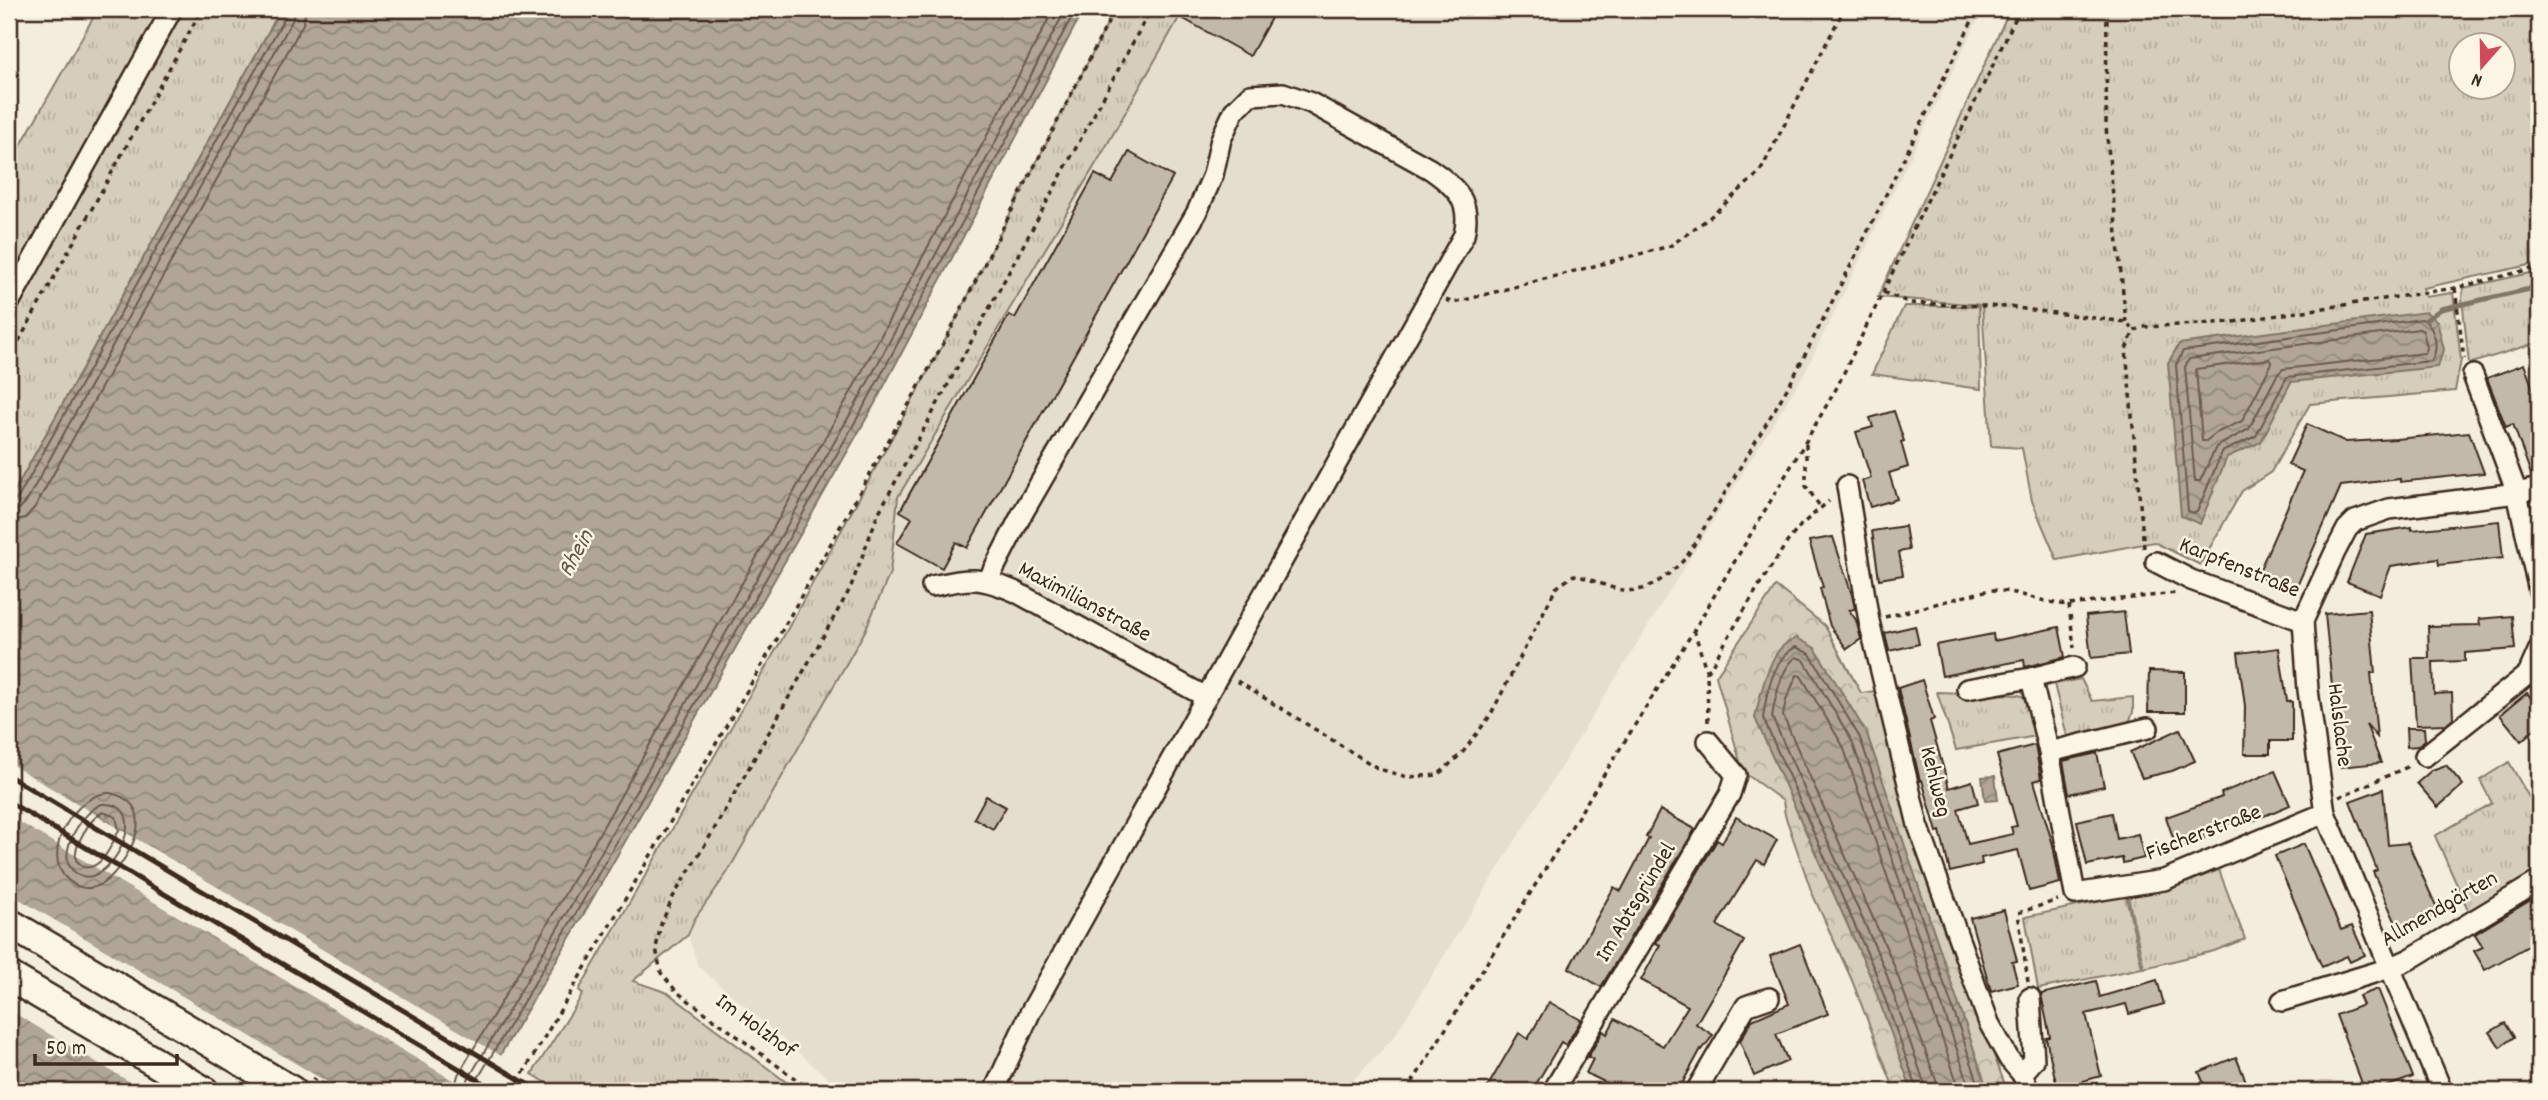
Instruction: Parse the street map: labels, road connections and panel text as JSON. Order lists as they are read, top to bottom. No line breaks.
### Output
{"streets":{"street":["Karpfenstraße","Maximilianstraße","Halslache","Kehlweg","Fischerstraße","Im Abtsgründel","Allmendgärten"],"path":["Im Holzhof"]},"crossings":[["Karpfenstraße","Halslache"],["Halslache","Fischerstraße"],["Halslache","Allmendgärten"]],"water":["Rhein"],"scale_bar":"50 m","north":"bottom"}
